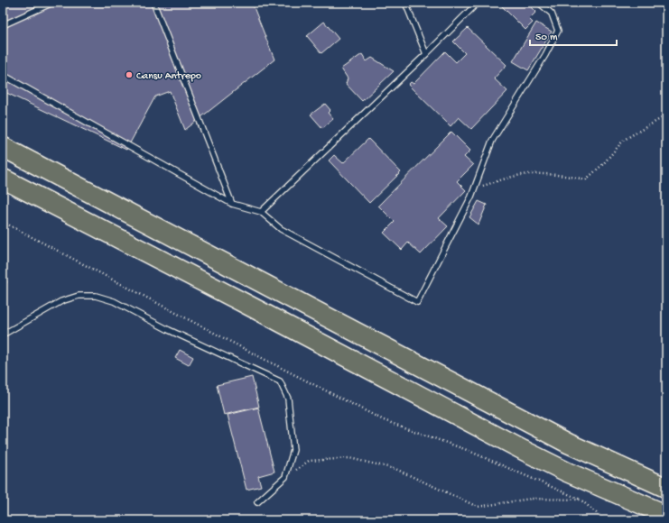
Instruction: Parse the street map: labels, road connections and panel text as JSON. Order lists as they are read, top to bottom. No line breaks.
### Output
{"places":["Cansu Antrepo"],"scale_bar":"50 m"}
